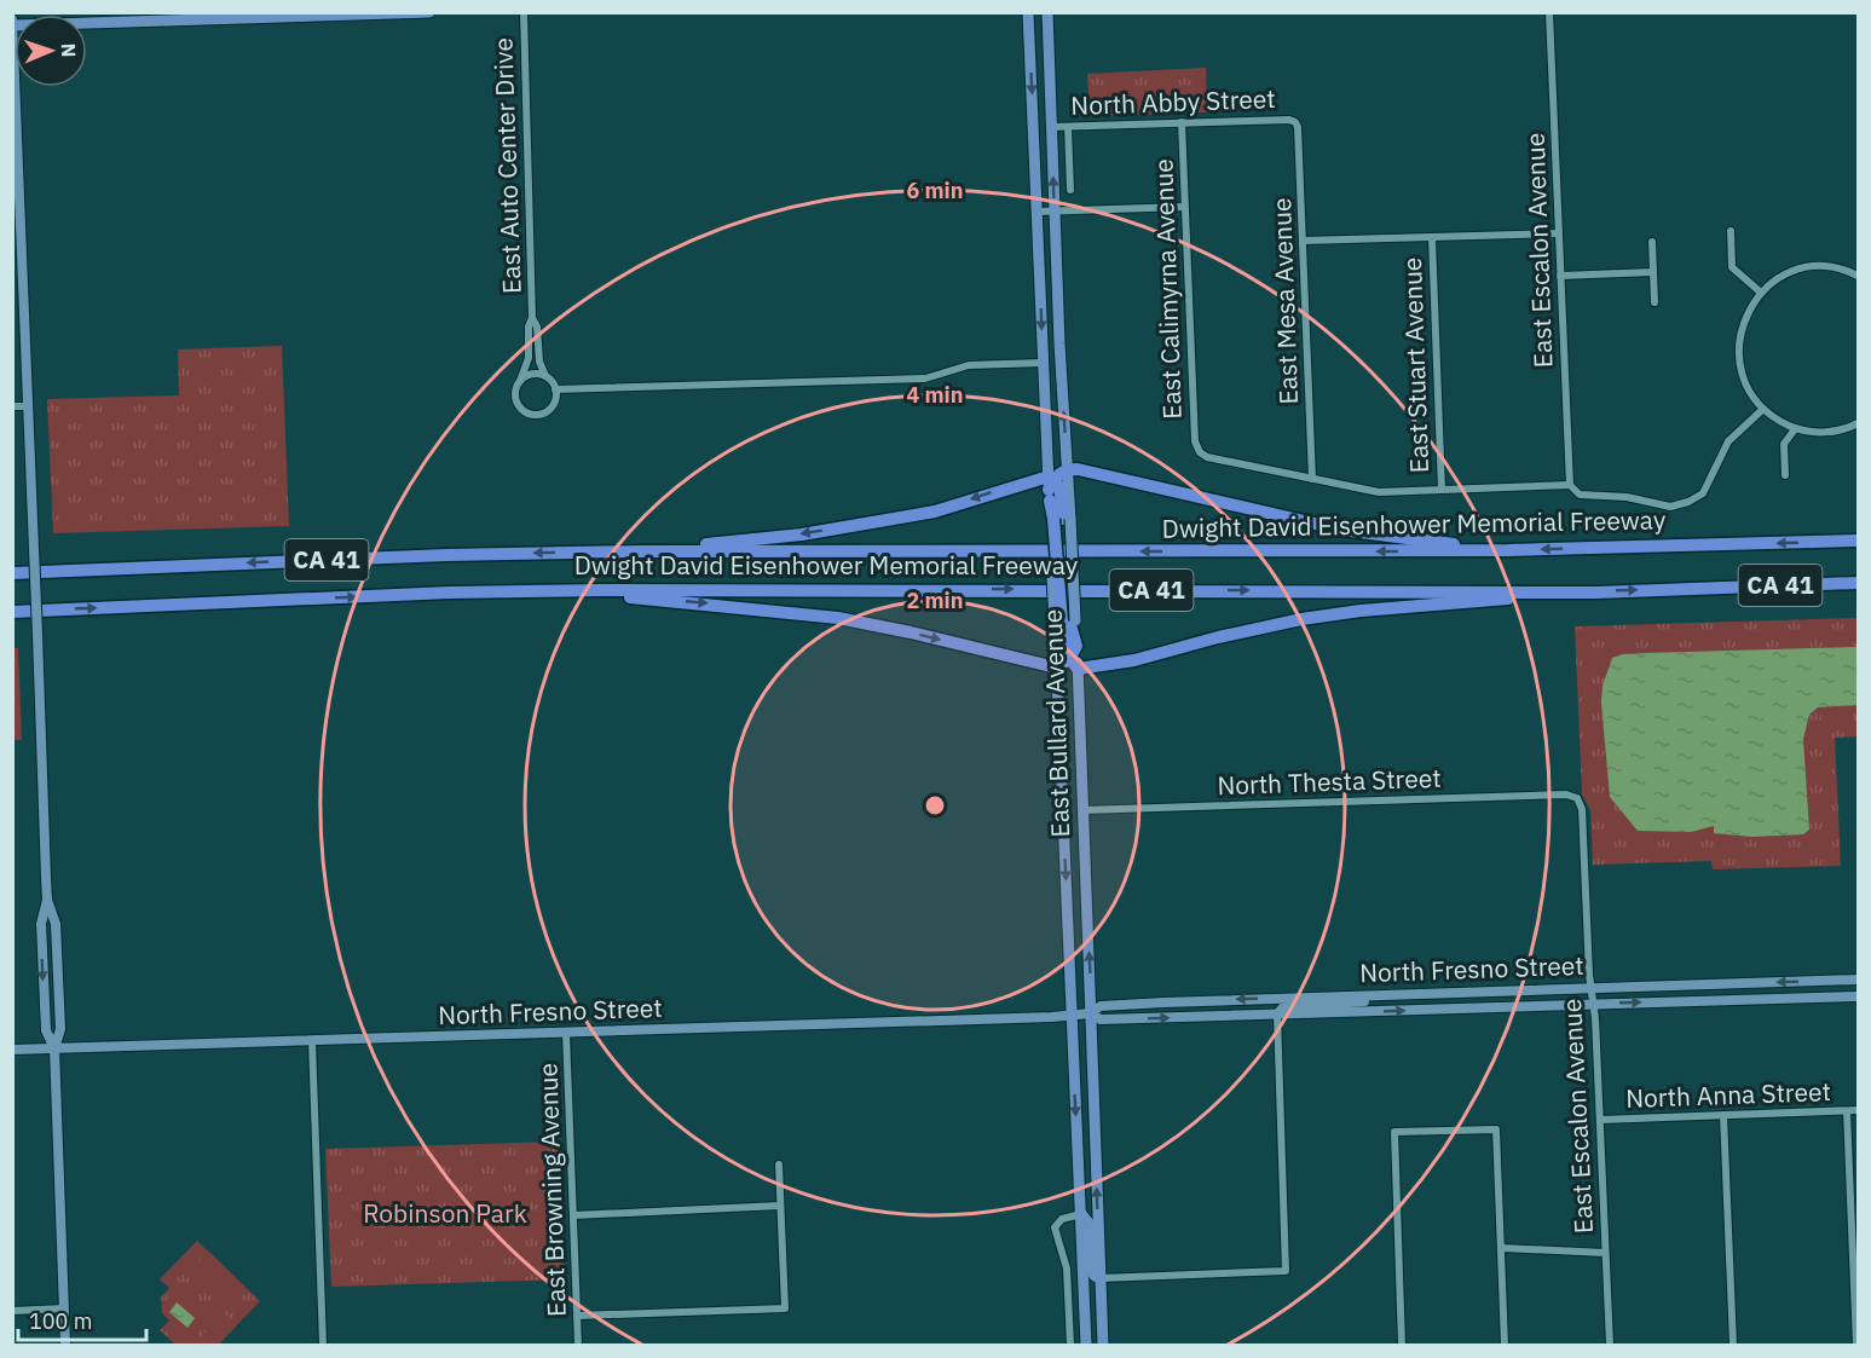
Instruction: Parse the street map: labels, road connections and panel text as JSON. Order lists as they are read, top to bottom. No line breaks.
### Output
{"streets":{"highway":["Dwight David Eisenhower Memorial Freeway","CA 41"],"main road":["East Bullard Avenue","North Fresno Street"],"street":["North Abby Street","East Auto Center Drive","East Escalon Avenue","East Calimyrna Avenue","East Mesa Avenue","East Stuart Avenue","North Thesta Street","North Anna Street","East Browning Avenue"]},"crossings":[["North Abby Street","East Calimyrna Avenue"],["North Abby Street","East Mesa Avenue"],["East Escalon Avenue","North Thesta Street"],["East Escalon Avenue","North Fresno Street"],["East Escalon Avenue","North Anna Street"],["East Calimyrna Avenue","East Mesa Avenue"],["East Bullard Avenue","North Thesta Street"],["East Bullard Avenue","North Fresno Street"],["North Fresno Street","East Browning Avenue"]],"parks":["Robinson Park"],"scale_bar":"100 m","north":"right","rings":["6 min","4 min","2 min"]}
